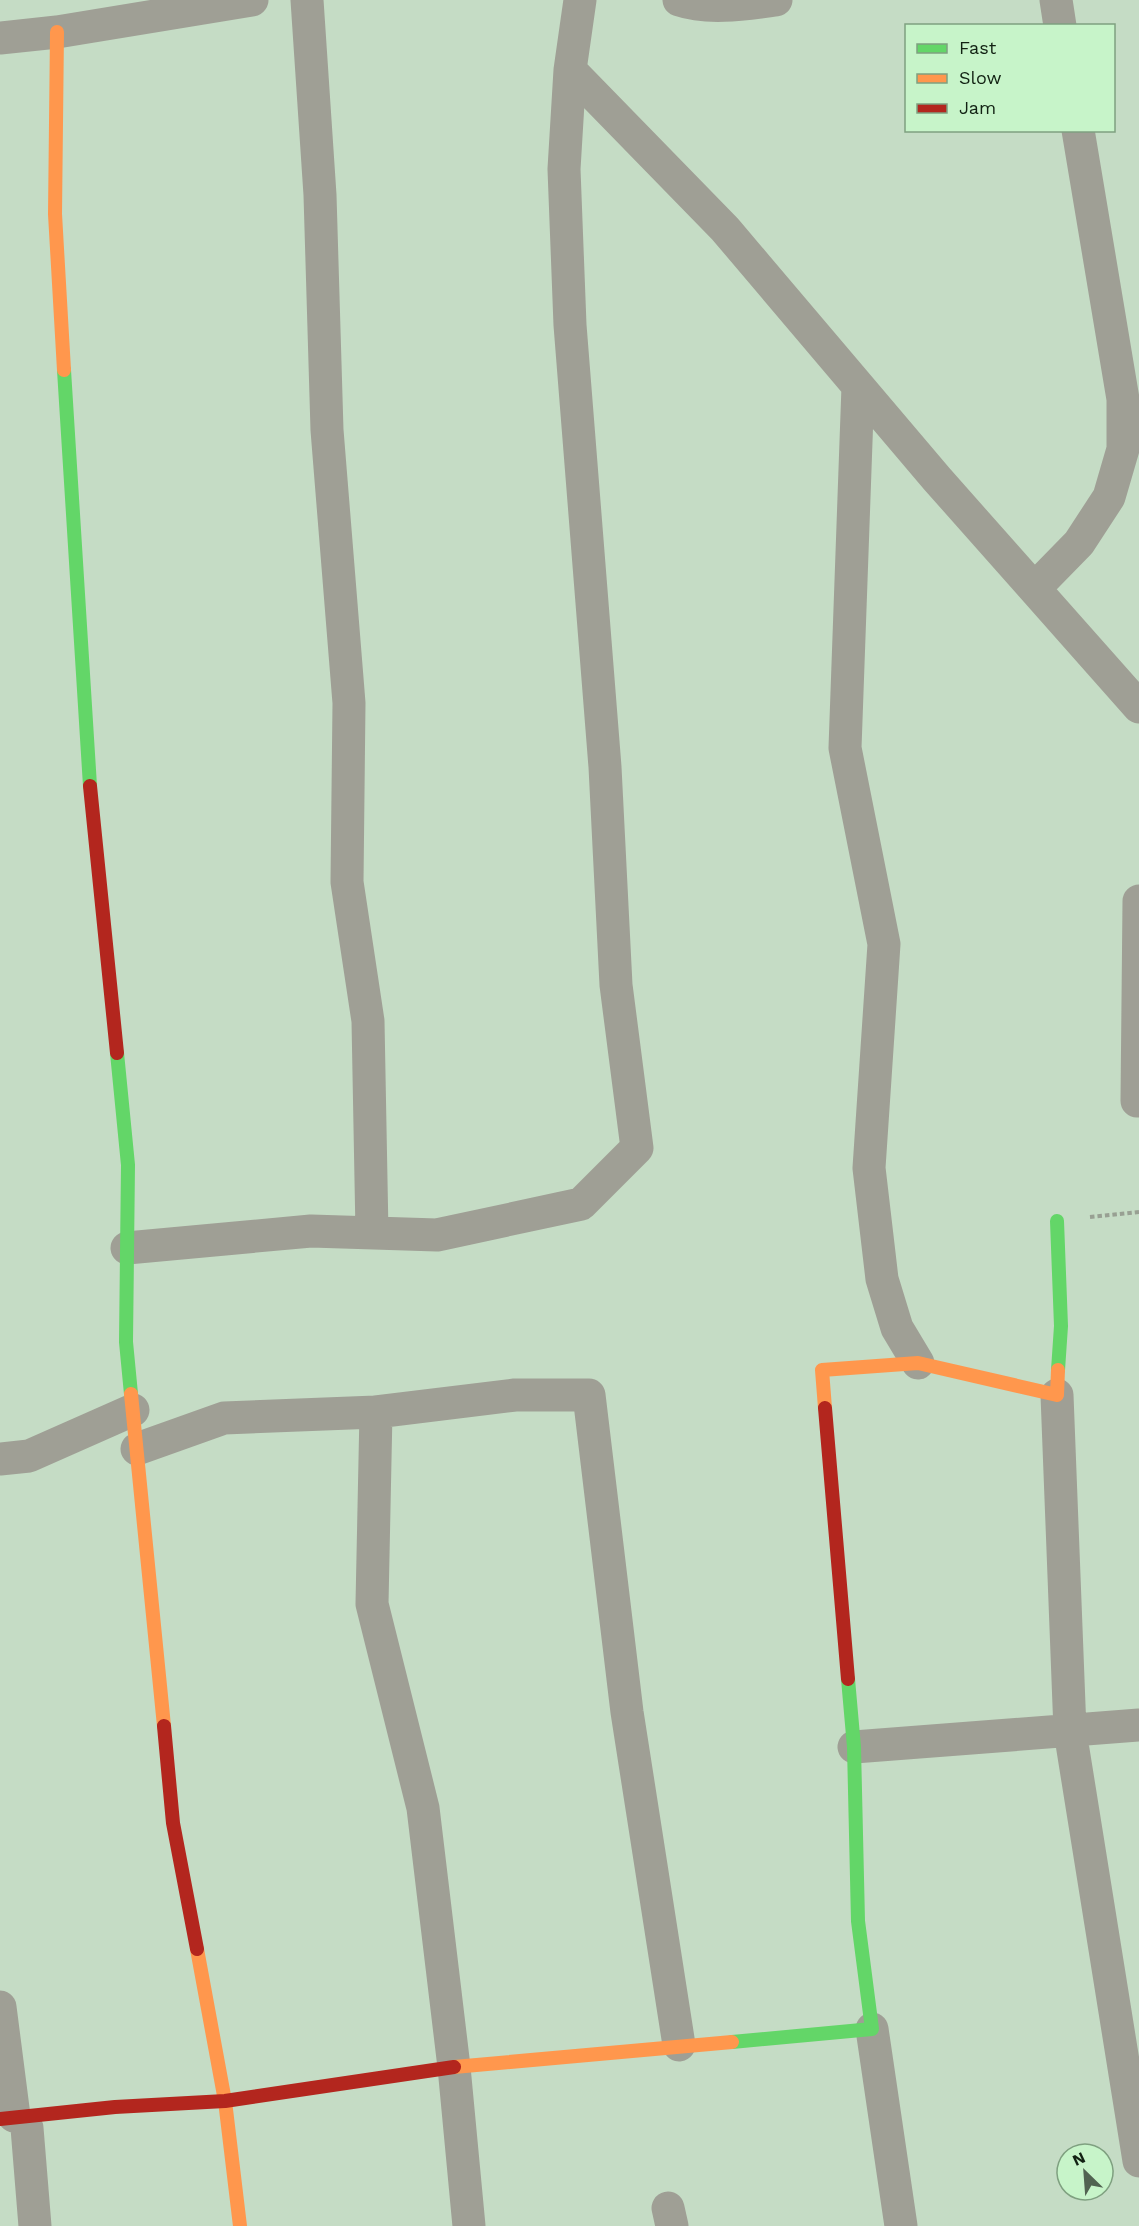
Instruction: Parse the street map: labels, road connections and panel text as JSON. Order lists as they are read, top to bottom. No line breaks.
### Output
{"legend":["Fast","Slow","Jam"],"north":"top left"}
